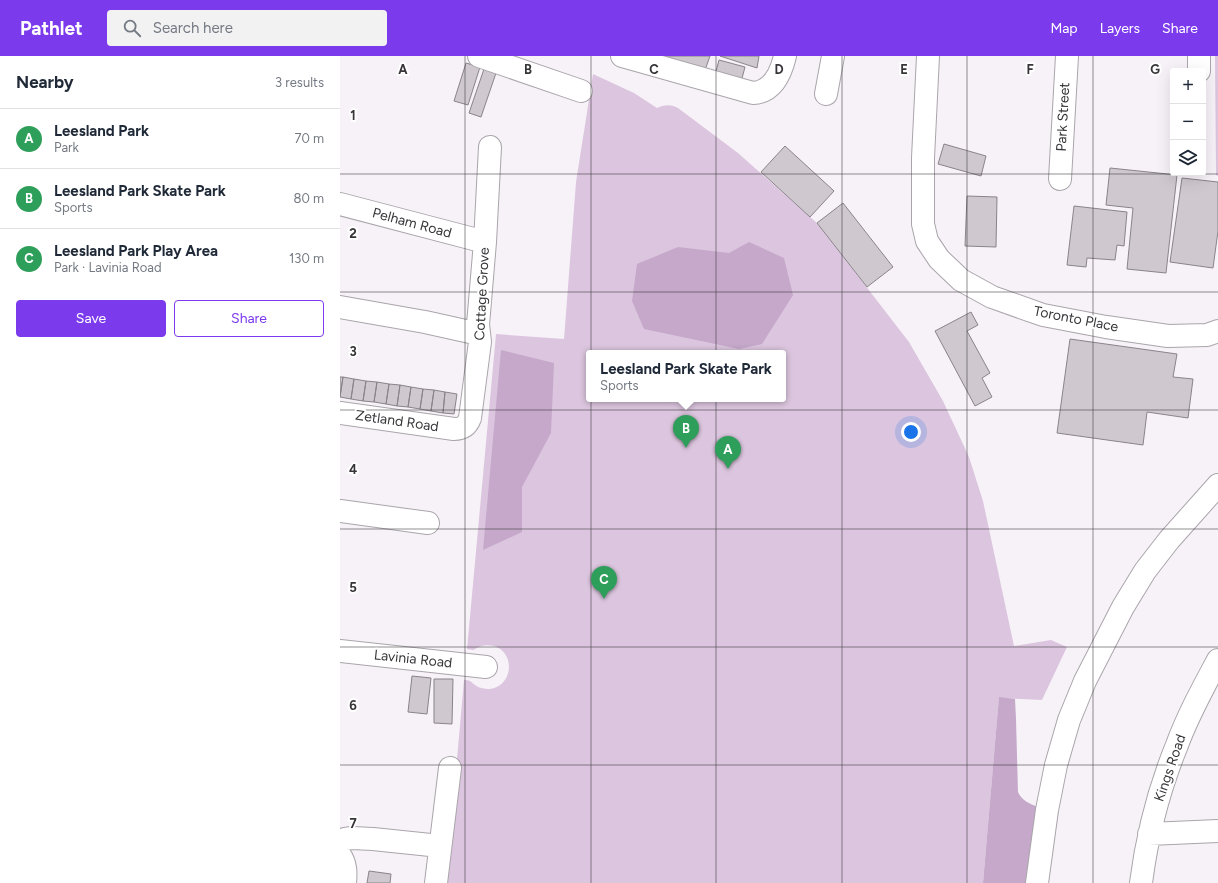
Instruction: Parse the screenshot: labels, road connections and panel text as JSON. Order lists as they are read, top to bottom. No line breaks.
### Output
{"streets":{"street":["Park Street","Pelham Road","Cottage Grove","Toronto Place","Zetland Road","Lavinia Road","Kings Road"]},"crossings":[["Pelham Road","Cottage Grove"],["Cottage Grove","Zetland Road"]],"page":{"header":"Pathlet","search":"Search here","nav":["Map","Layers","Share"],"heading":["Nearby","3 results"],"map_buttons":["+","−"],"list":[{"mark":"A","name":"Leesland Park","note":"Park","value":"70 m"},{"mark":"B","name":"Leesland Park Skate Park","note":"Sports","value":"80 m"},{"mark":"C","name":"Leesland Park Play Area","note":"Park · Lavinia Road","value":"130 m"}],"buttons":["Save","Share"],"popup":["Leesland Park Skate Park","Sports"],"pins":["B","A","C"]},"grid":{"columns":["A","B","C","D","E","F","G"],"rows":["1","2","3","4","5","6","7"]}}
